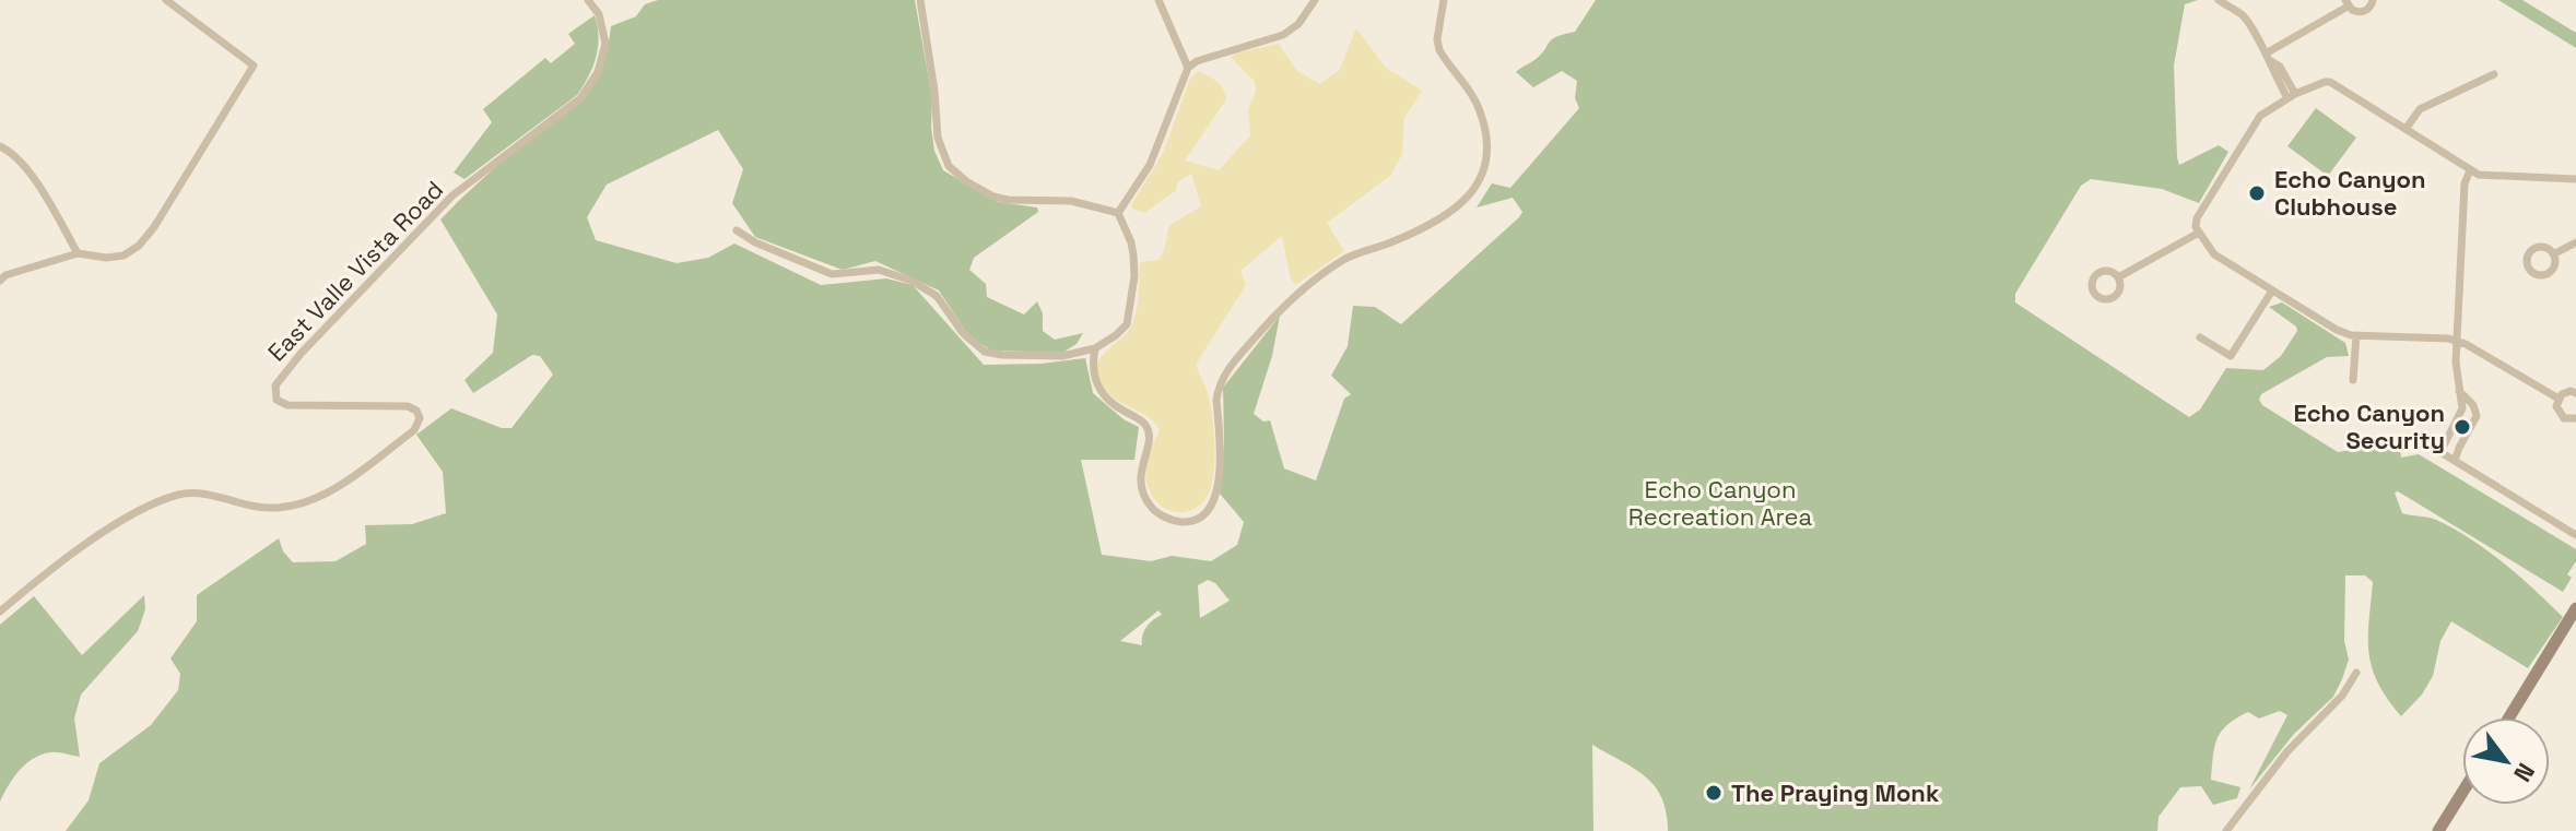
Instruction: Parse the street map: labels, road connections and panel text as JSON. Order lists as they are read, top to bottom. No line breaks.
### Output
{"streets":{"street":["East Valle Vista Road"]},"parks":["Echo Canyon Recreation Area"],"places":["Echo Canyon Clubhouse","Echo Canyon Security","The Praying Monk"],"north":"bottom right"}
